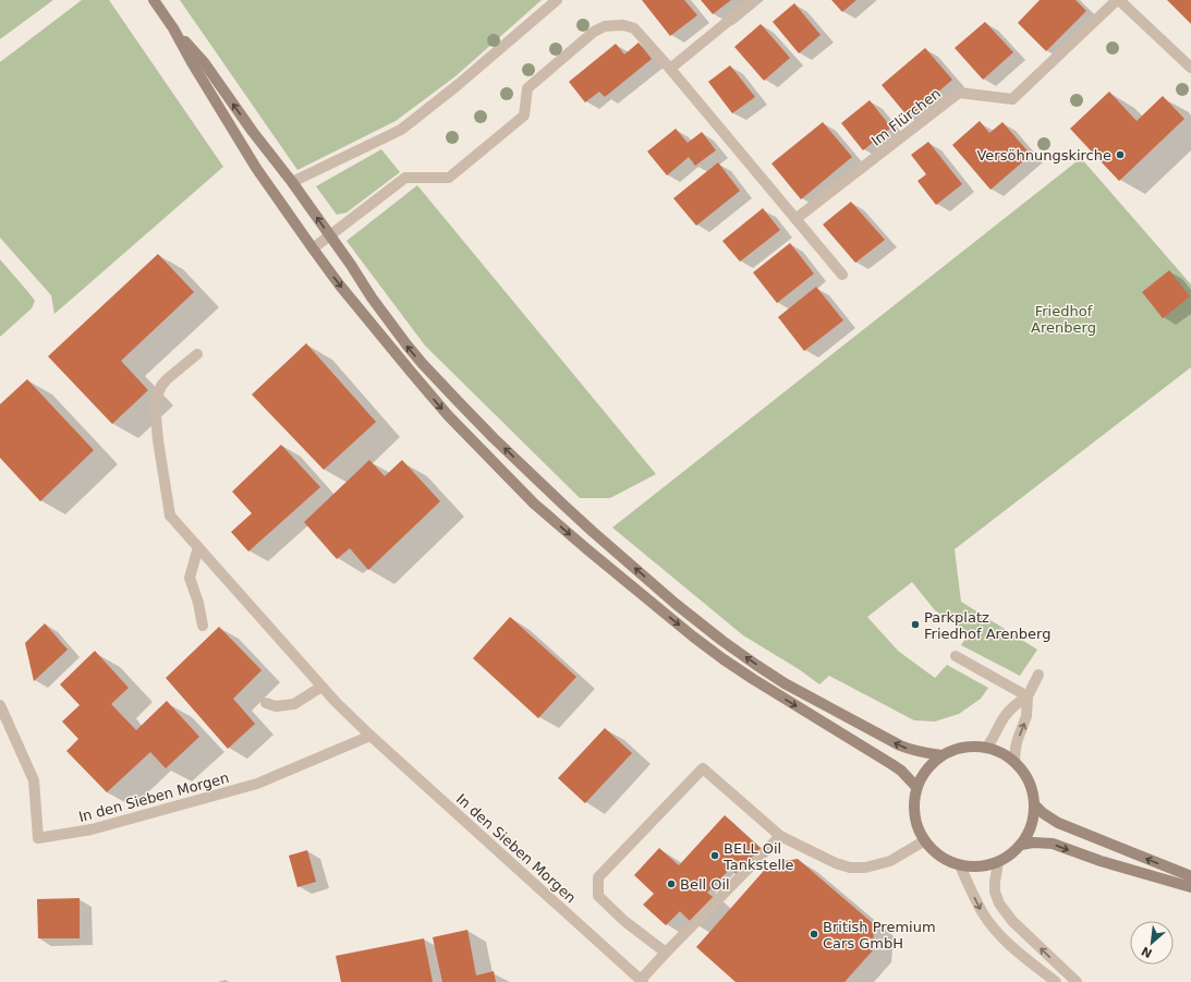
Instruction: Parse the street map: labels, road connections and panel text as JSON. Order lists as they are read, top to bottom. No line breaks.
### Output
{"streets":{"street":["Im Flürchen","In den Sieben Morgen"]},"parks":["Friedhof Arenberg"],"places":["Versöhnungskirche","Parkplatz Friedhof Arenberg","BELL Oil Tankstelle","Bell Oil","British Premium Cars GmbH"],"north":"bottom left"}
